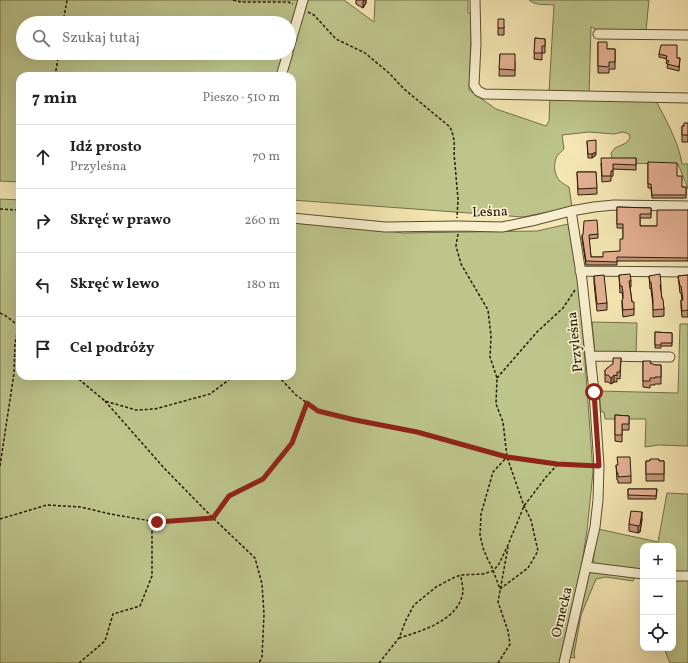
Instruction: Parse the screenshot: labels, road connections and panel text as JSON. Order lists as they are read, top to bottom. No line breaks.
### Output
{"streets":{"street":["Leśna","Przyleśna","Ornecka"]},"crossings":[["Leśna","Przyleśna"],["Przyleśna","Ornecka"]],"page":{"search":"Szukaj tutaj","heading":["7 min","Pieszo · 510 m"],"list":[["Idź prosto","Przyleśna","70 m"],["Skręć w prawo","260 m"],["Skręć w lewo","180 m"],"Cel podróży"],"map_buttons":["+","−"]}}
